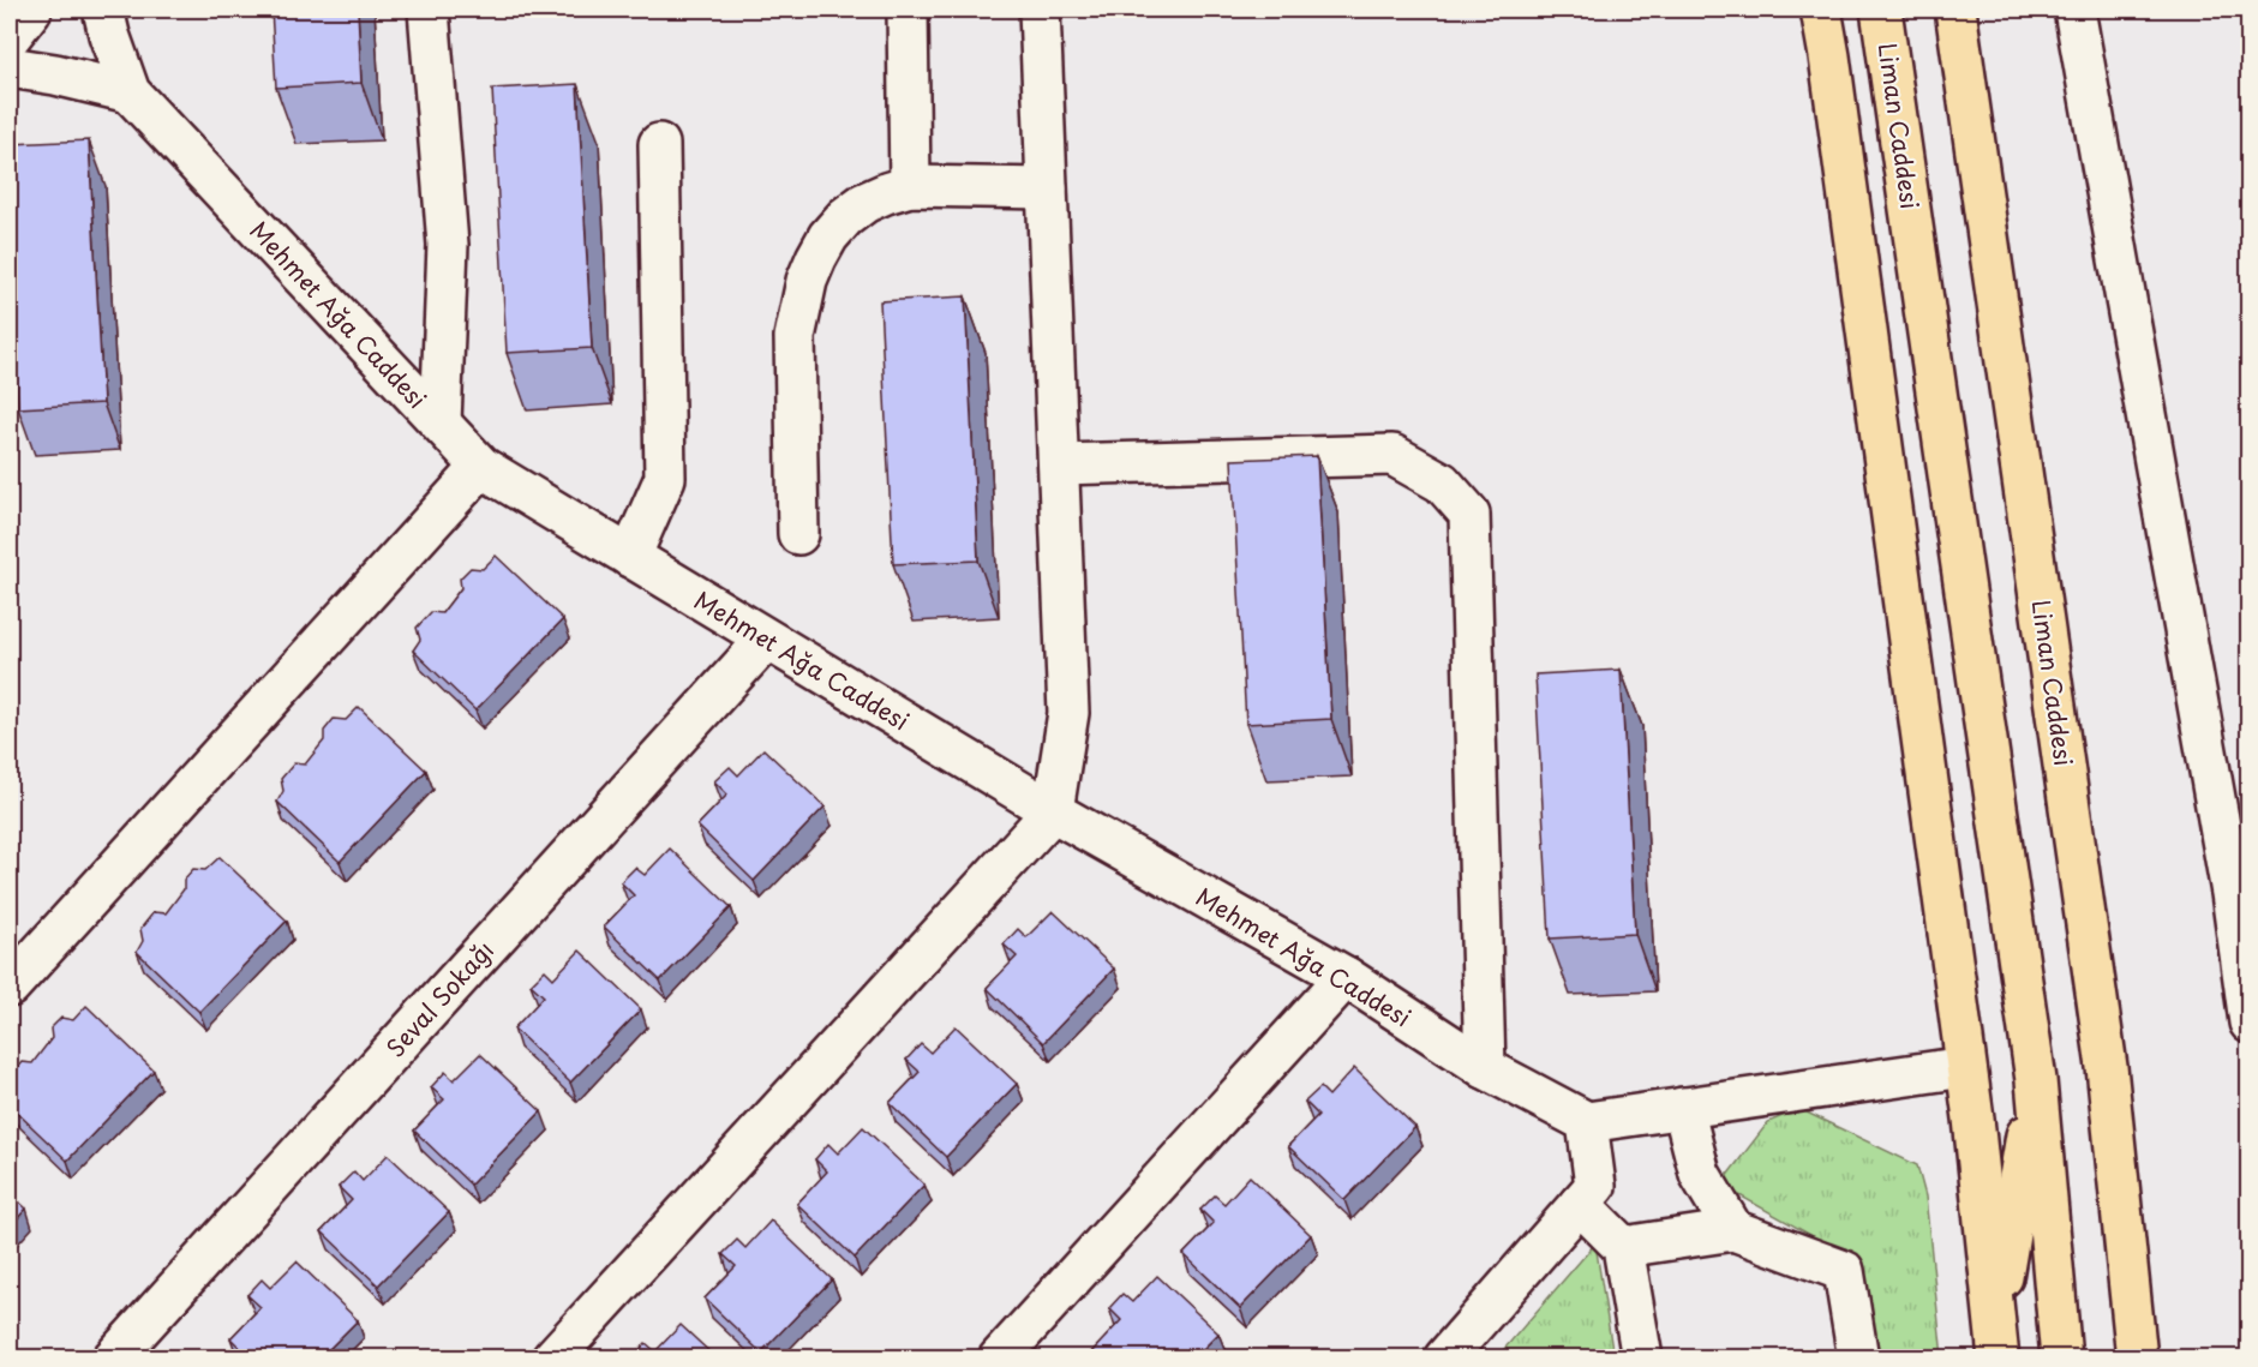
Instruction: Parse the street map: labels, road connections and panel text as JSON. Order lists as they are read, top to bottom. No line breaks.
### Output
{"streets":{"highway":["Liman Caddesi"],"street":["Mehmet Ağa Caddesi","Seval Sokağı"]},"crossings":[["Mehmet Ağa Caddesi","Seval Sokağı"]]}
